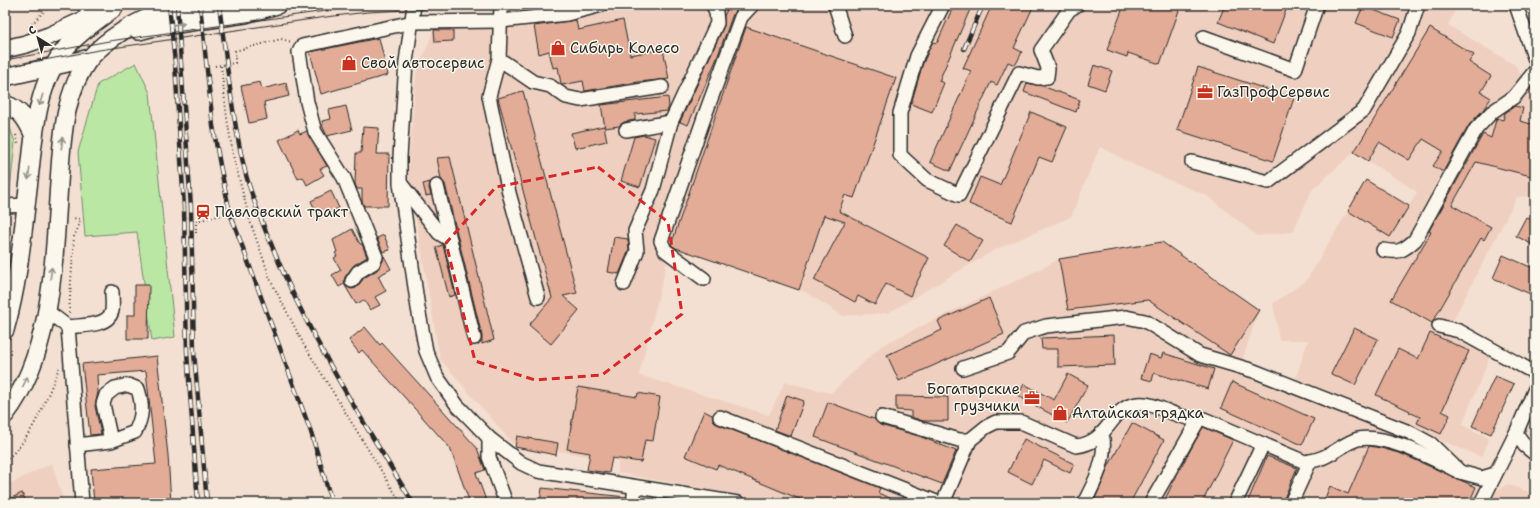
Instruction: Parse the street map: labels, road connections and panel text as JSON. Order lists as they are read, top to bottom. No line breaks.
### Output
{"places":{"shop":["Сибирь Колесо","Свой автосервис","Алтайская грядка"],"office":["ГазПрофСервис","Богатырские грузчики"],"station":["Павловский тракт"]},"north":"top left"}
